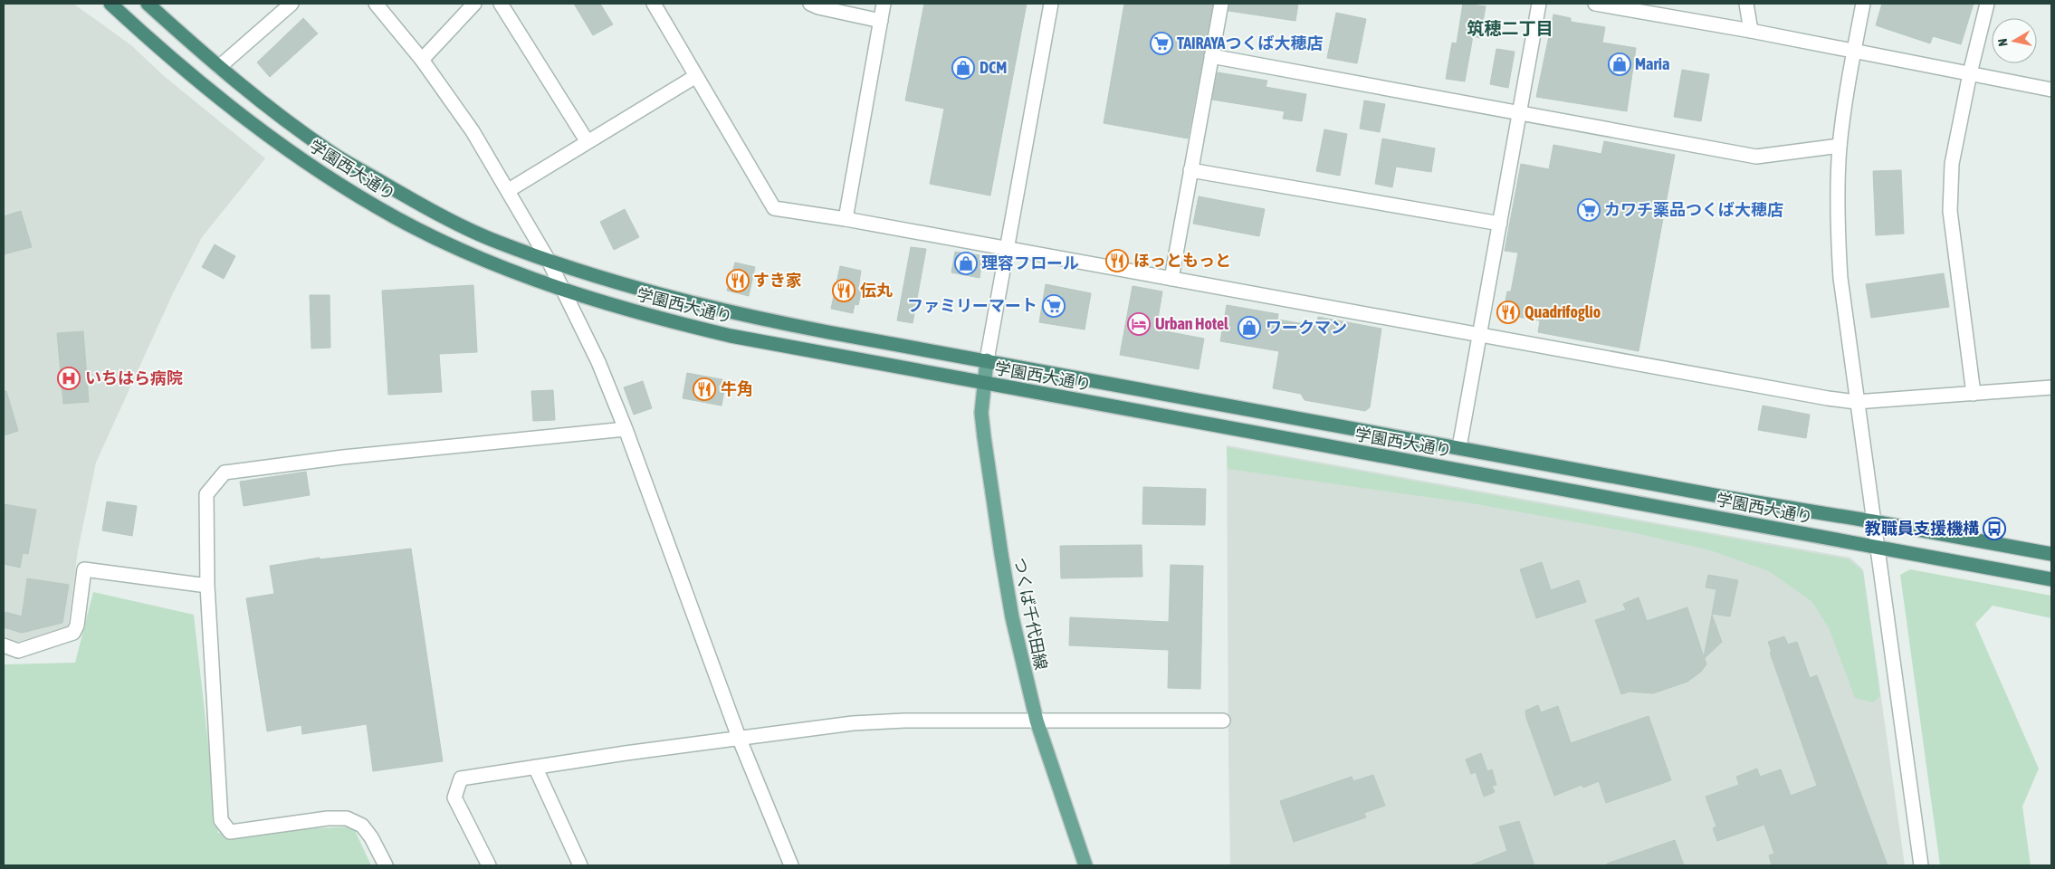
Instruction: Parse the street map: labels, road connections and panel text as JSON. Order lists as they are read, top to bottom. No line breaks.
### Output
{"streets":{"highway":["学園西大通り"],"main road":["つくば千代田線"]},"crossings":[["学園西大通り","つくば千代田線"]],"districts":["筑穂二丁目"],"places":{"supermarket":["TAIRAYAつくば大穂店","カワチ薬品つくば大穂店","ファミリーマート"],"shop":["Maria","DCM","理容フロール","ワークマン"],"restaurant":["ほっともっと","すき家","伝丸","Quadrifoglio","牛角"],"hotel":["Urban Hotel"],"hospital":["いちはら病院"],"bus stop":["教職員支援機構"]},"north":"left"}
